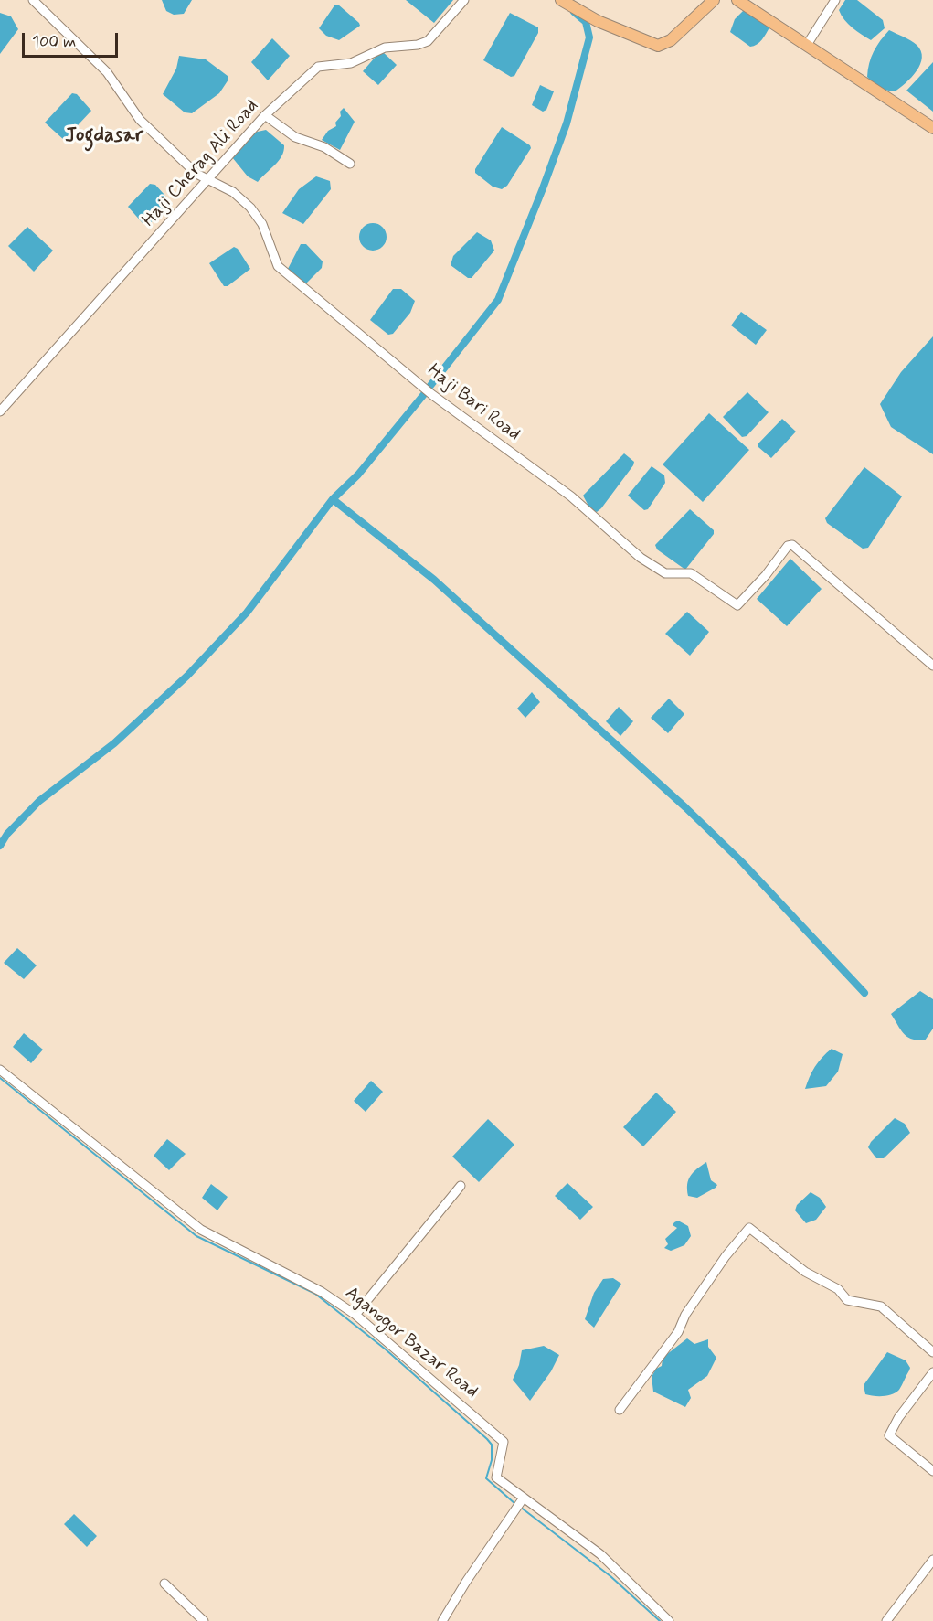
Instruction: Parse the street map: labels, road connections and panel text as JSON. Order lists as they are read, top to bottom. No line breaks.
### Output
{"streets":{"street":["Haji Cherag Ali Road","Haji Bari Road","Aganogor Bazar Road"]},"crossings":[["Haji Cherag Ali Road","Haji Bari Road"]],"districts":["Jogdasar"],"scale_bar":"100 m"}
